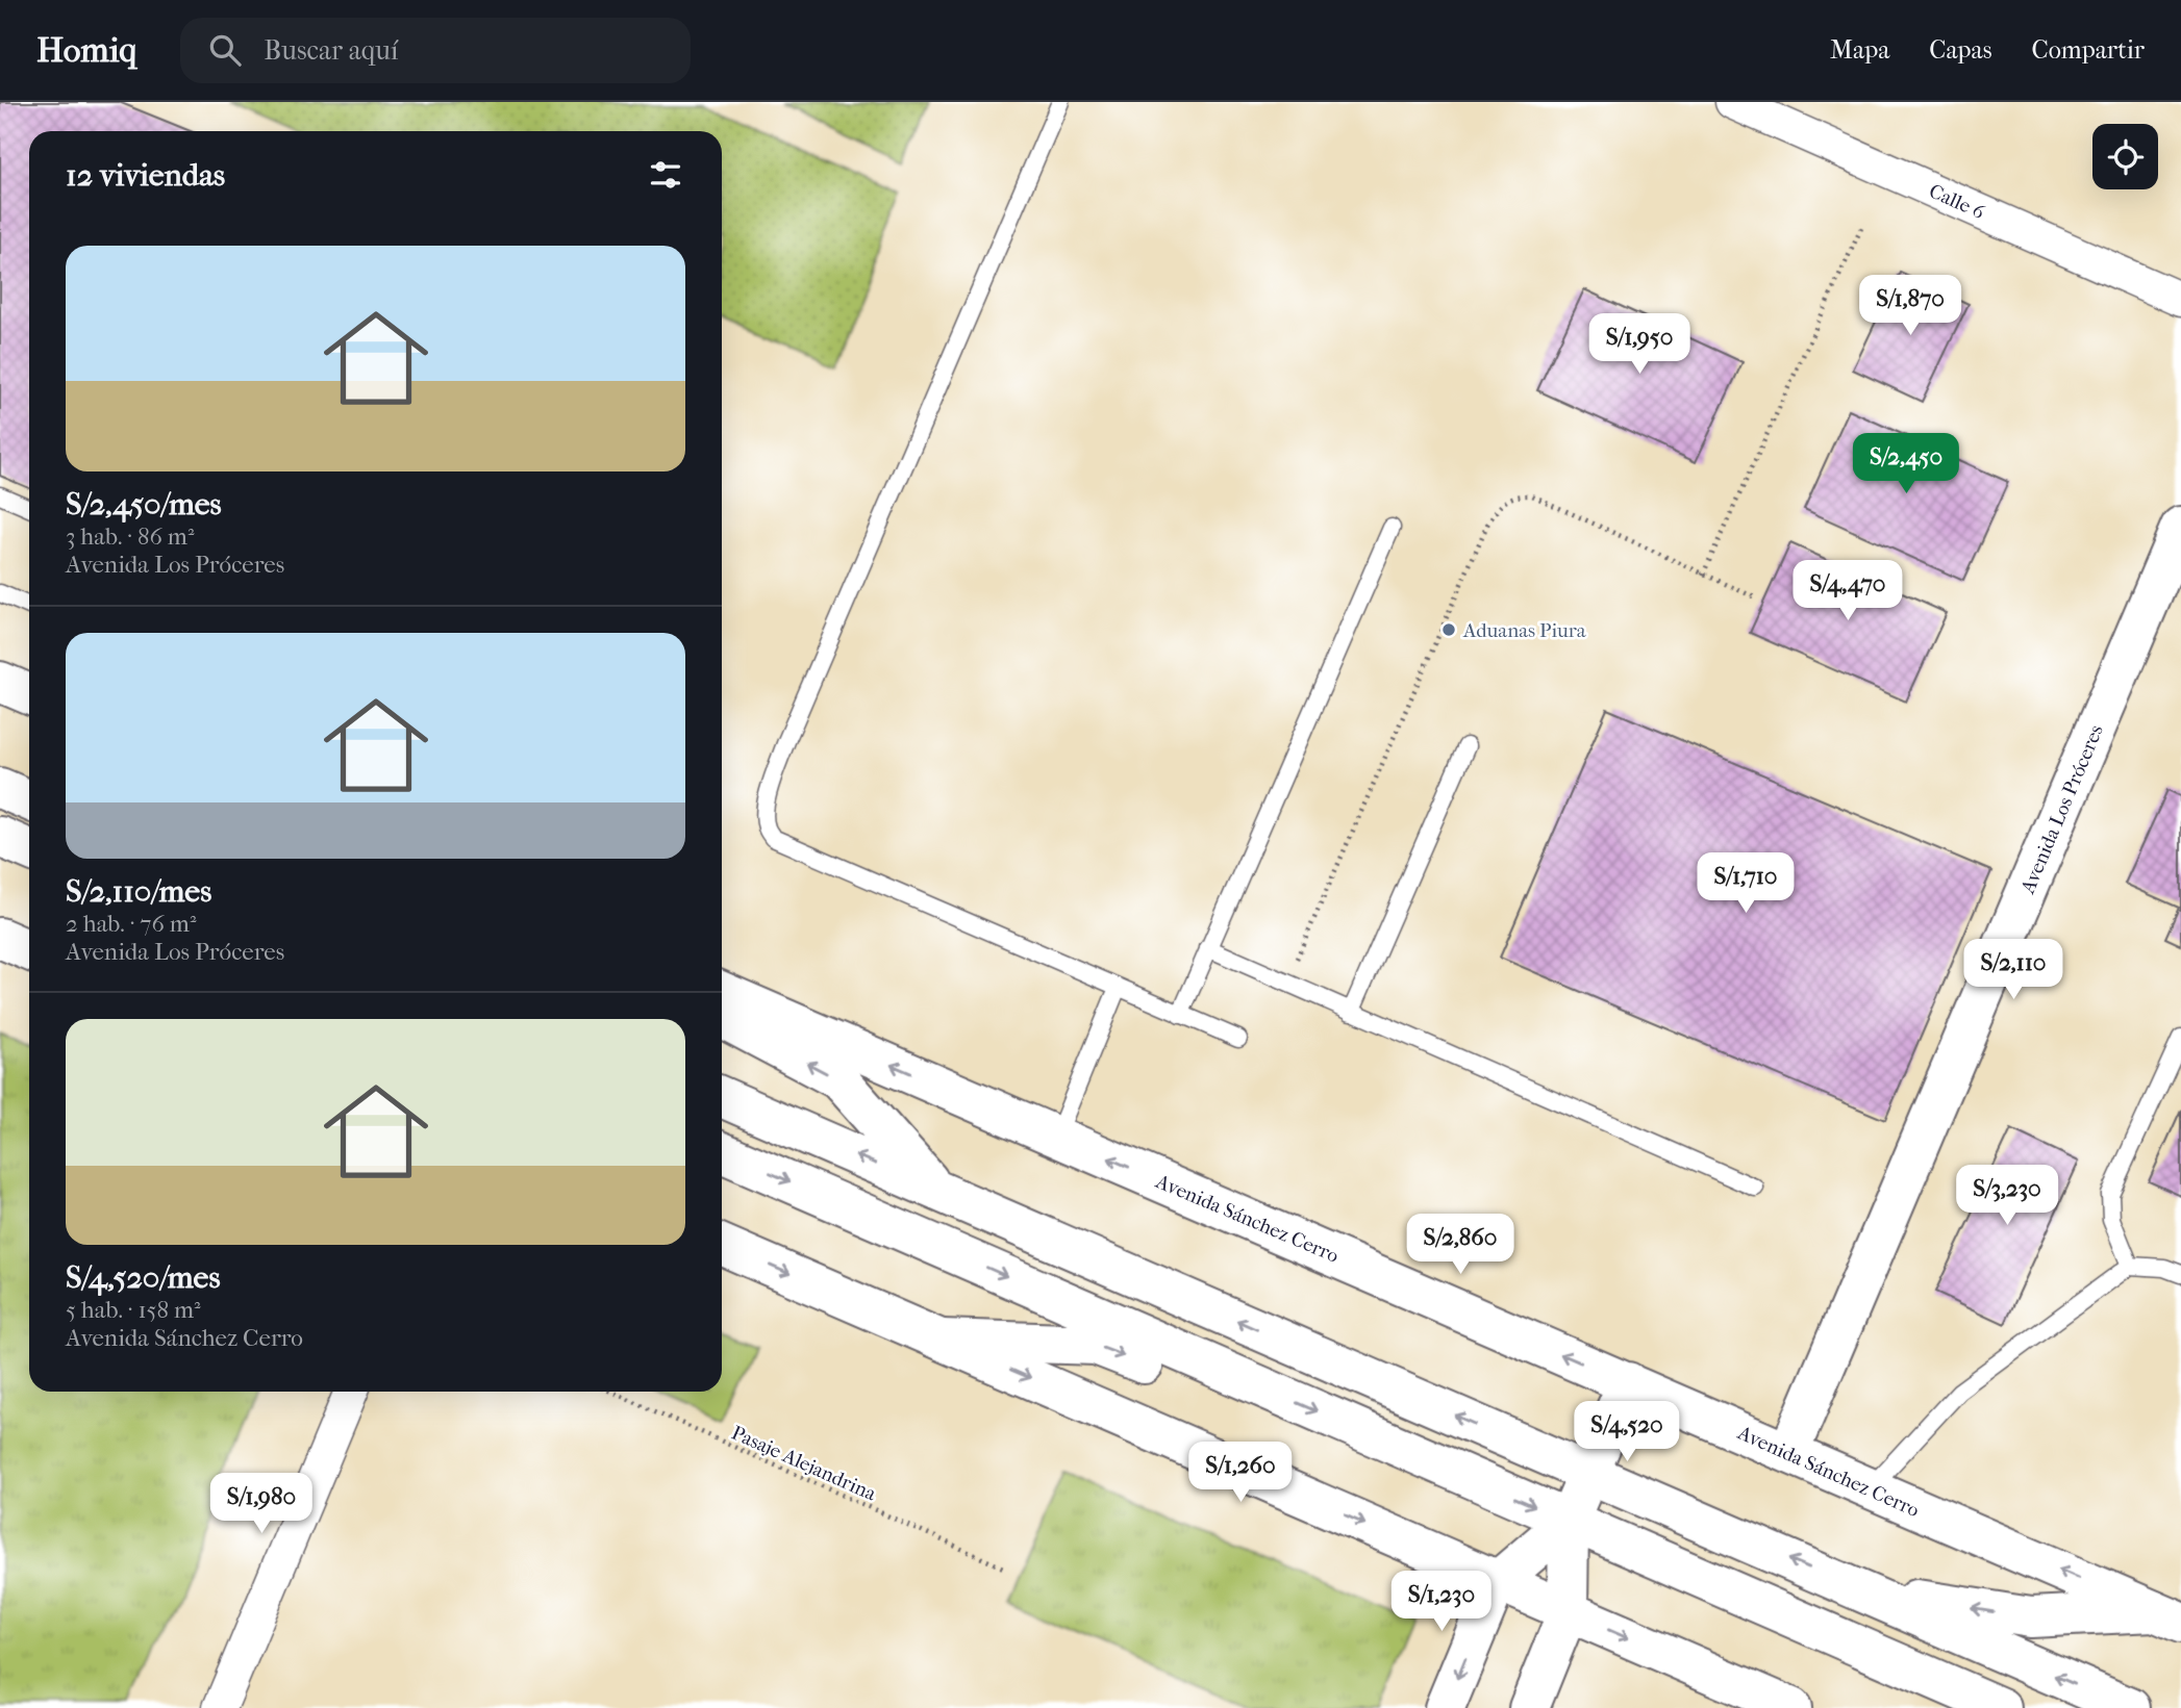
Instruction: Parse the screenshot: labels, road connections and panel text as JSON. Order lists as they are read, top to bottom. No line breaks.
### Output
{"streets":{"main road":["Avenida Los Próceres","Avenida Sánchez Cerro"],"street":["Calle 6"],"path":["Pasaje Alejandrina"]},"crossings":[["Avenida Los Próceres","Avenida Sánchez Cerro"]],"places":["Aduanas Piura"],"page":{"header":"Homiq","search":"Buscar aquí","nav":["Mapa","Capas","Compartir"],"heading":"12 viviendas","list":[{"name":"S/2,450/mes","note":"3 hab. · 86 m² · Avenida Los Próceres"},{"name":"S/2,110/mes","note":"2 hab. · 76 m² · Avenida Los Próceres"},{"name":"S/4,520/mes","note":"5 hab. · 158 m² · Avenida Sánchez Cerro"}],"price":["S/1,870","S/1,950","S/2,450","S/4,470","S/1,710","S/2,110","S/3,230","S/2,860","S/4,520","S/1,260","S/1,980","S/1,230"]}}
